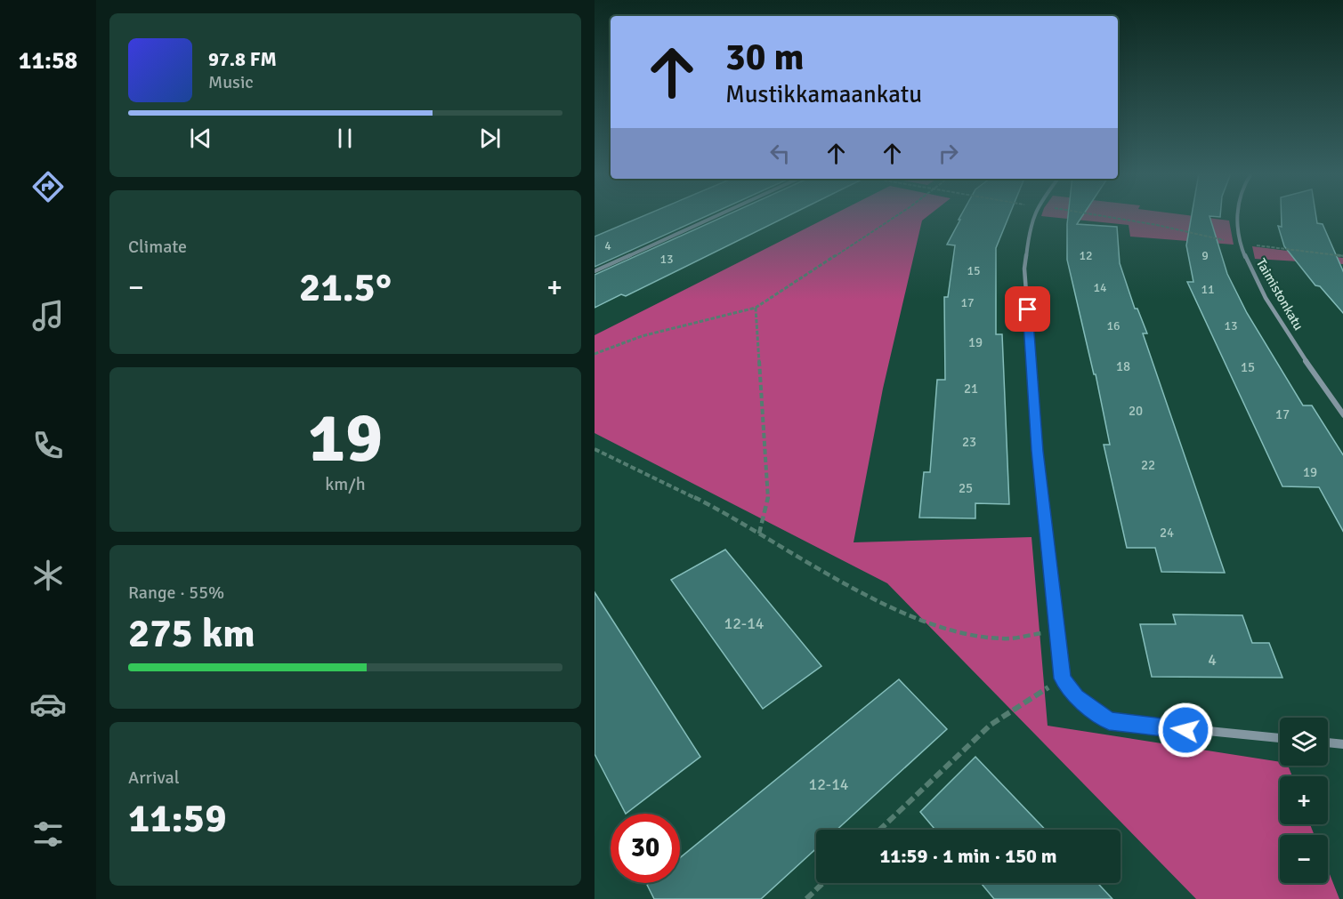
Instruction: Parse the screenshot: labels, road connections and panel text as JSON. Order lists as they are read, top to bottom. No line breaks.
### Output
{"streets":{"street":["Taimistonkatu"]},"house_numbers":["4","12","9","13","15","14","11","17","16","13","19","18","15","21","20","17","23","22","19","25","24","12-14","4","12-14"],"page":{"tabs":"11:58","turn":["30 m","Mustikkamaankatu"],"song":["97.8 FM","Music"],"tile":["Climate",["19","km/h"],["Range · 55%","275 km"],["Arrival","11:59"]],"heat":["−","21.5°","+"],"map_buttons":["+","−"],"limit":"30","trip":"11:59 · 1 min · 150 m"}}
